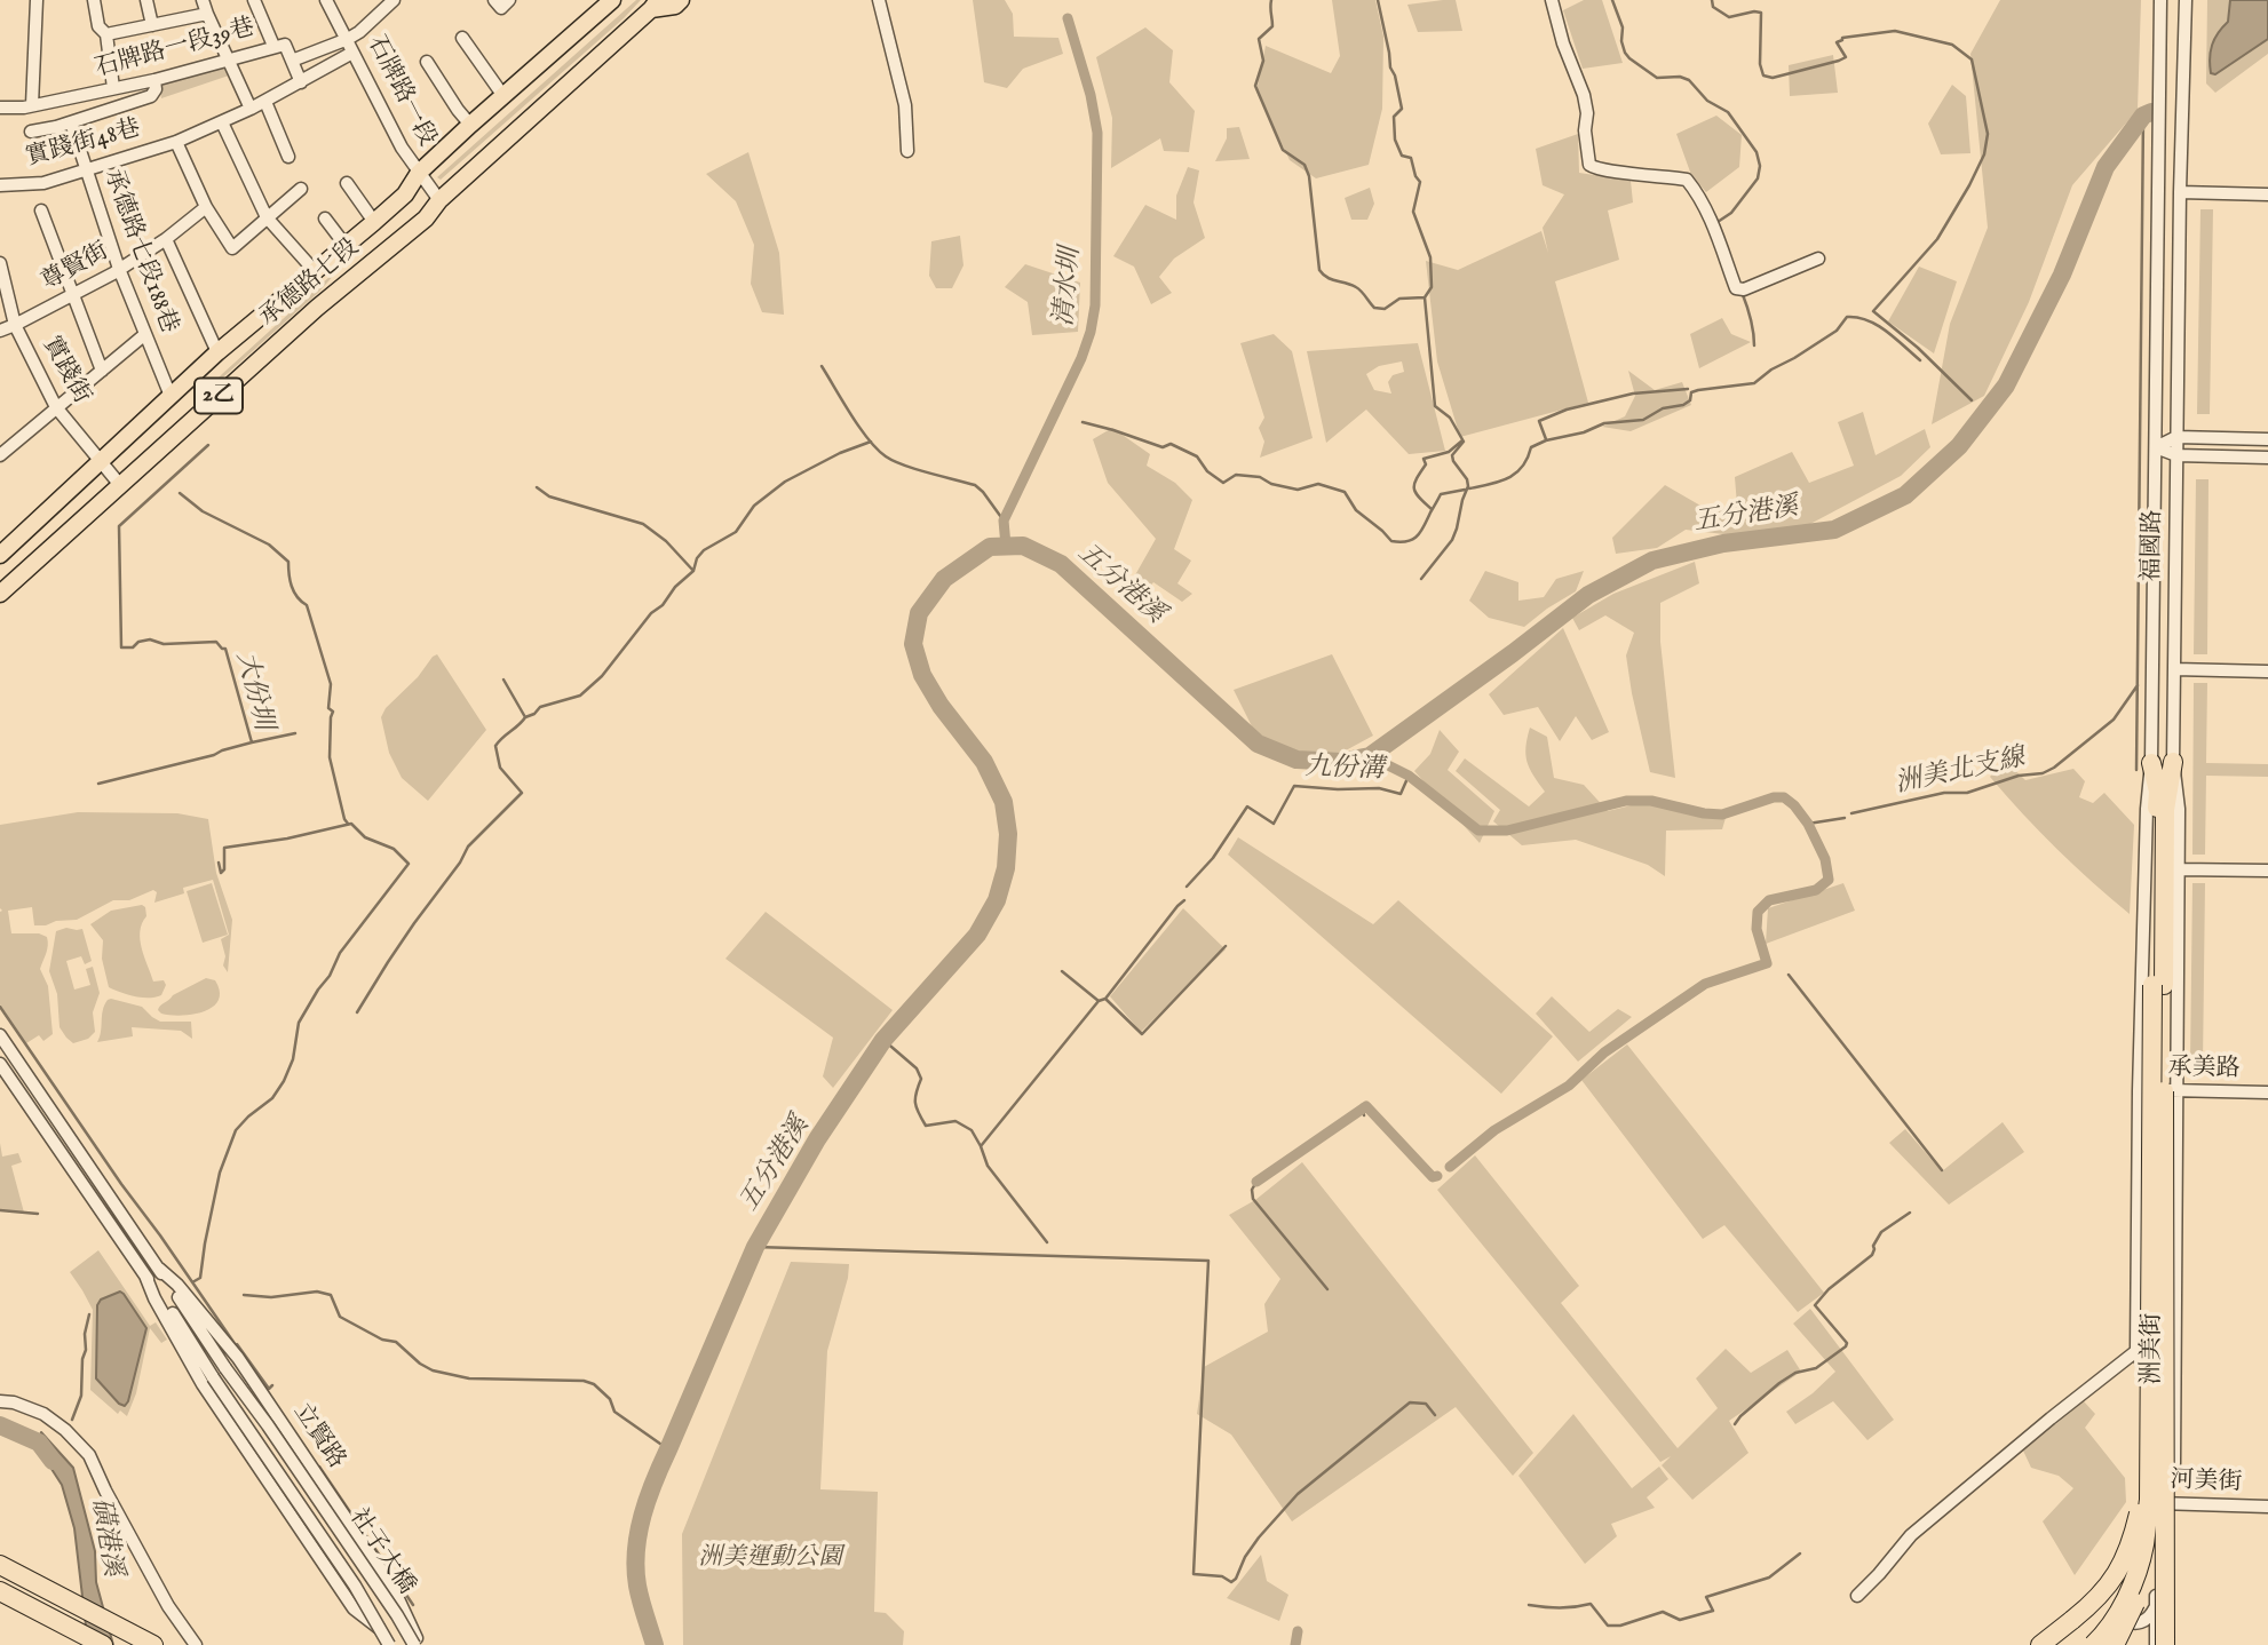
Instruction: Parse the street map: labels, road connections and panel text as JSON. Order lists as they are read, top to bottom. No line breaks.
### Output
{"streets":{"main road":["承德路七段","2乙"],"street":["石牌路一段39巷","石牌路一段","實踐街48巷","承德路七段188巷","尊賢街","實踐街","福國路","承美路","洲美街","立賢路","河美街","社子大橋"]},"crossings":[["石牌路一段","實踐街48巷"],["石牌路一段","承德路七段"],["實踐街48巷","承德路七段188巷"],["承德路七段188巷","尊賢街"],["承德路七段188巷","承德路七段"],["尊賢街","實踐街"],["承德路七段","實踐街"],["承德路七段","2乙"],["福國路","承美路"],["福國路","洲美街"],["承美路","洲美街"],["洲美街","河美街"],["立賢路","社子大橋"]],"water":["清水圳","五分港溪","大份圳","九份溝","洲美北支線","磺港溪"],"parks":["洲美運動公園"]}
